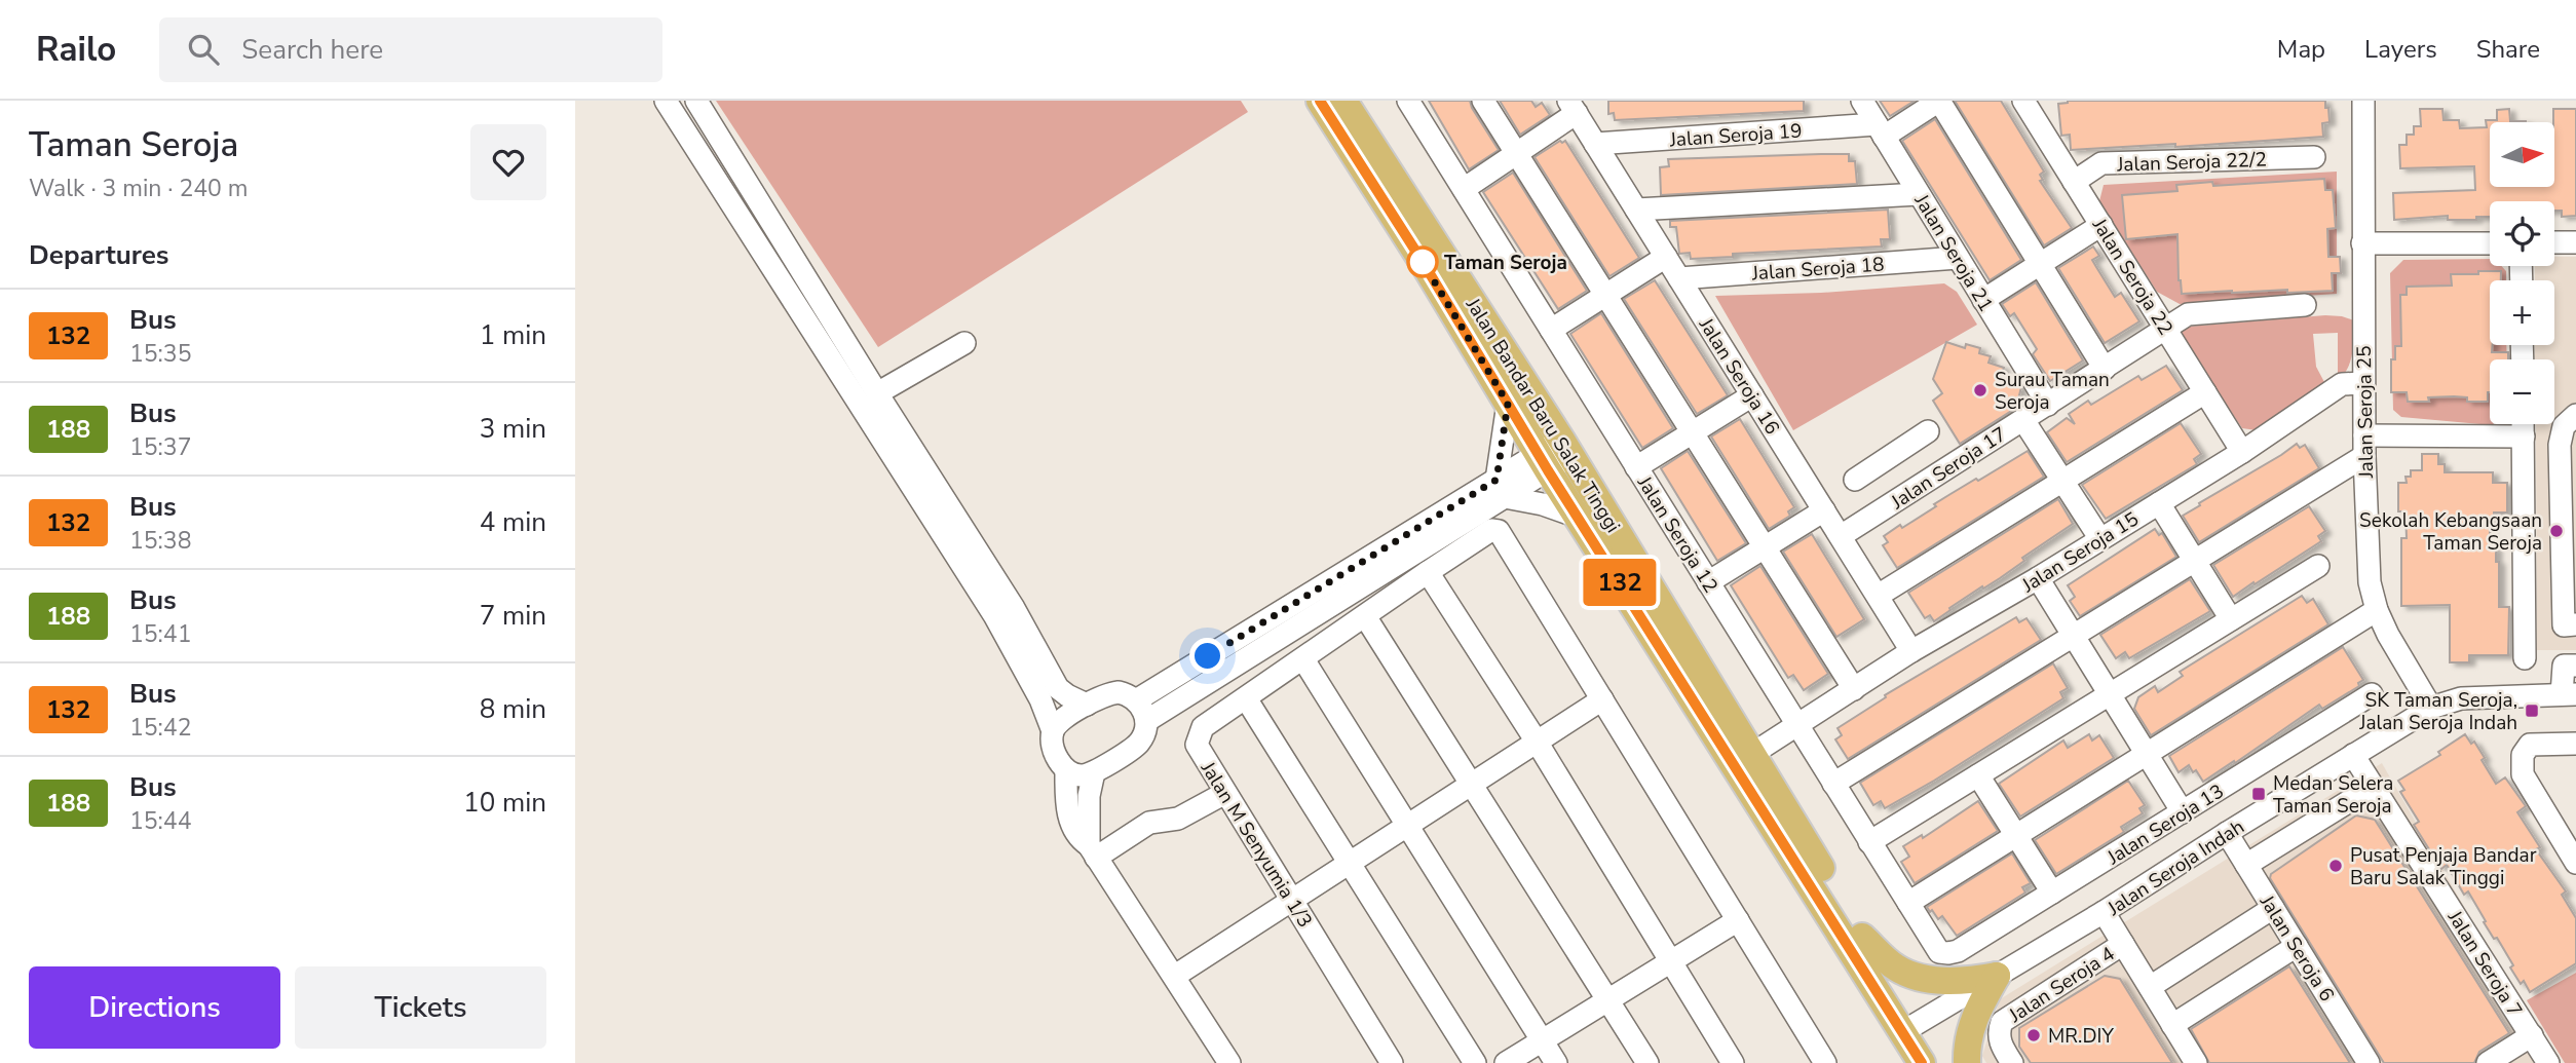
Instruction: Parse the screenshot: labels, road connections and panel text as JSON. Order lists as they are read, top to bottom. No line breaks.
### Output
{"streets":{"main road":["Jalan Bandar Baru Salak Tinggi"],"street":["Jalan Seroja 19","Jalan Seroja 22/2","Jalan Seroja 21","Jalan Seroja 18","Jalan Seroja 22","Jalan Seroja 16","Jalan Seroja 25","Jalan Seroja 17","Jalan Seroja 12","Jalan Seroja 15","Jalan Seroja 13","Jalan M Senyumia 1/3","Jalan Seroja Indah","Jalan Seroja 6","Jalan Seroja 7","Jalan Seroja 4"]},"crossings":[["Jalan Seroja 19","Jalan Seroja 21"],["Jalan Seroja 19","Jalan Seroja 16"],["Jalan Seroja 22/2","Jalan Seroja 22"],["Jalan Seroja 21","Jalan Seroja 18"],["Jalan Seroja 21","Jalan Seroja 17"],["Jalan Seroja 18","Jalan Seroja 16"],["Jalan Seroja 22","Jalan Seroja 17"],["Jalan Seroja 22","Jalan Seroja 15"],["Jalan Seroja 16","Jalan Seroja 17"],["Jalan Seroja 16","Jalan Seroja 15"],["Jalan Seroja 25","Jalan Seroja 15"],["Jalan Seroja 25","Jalan Seroja Indah"],["Jalan Bandar Baru Salak Tinggi","Jalan Seroja 15"],["Jalan Bandar Baru Salak Tinggi","Jalan Seroja Indah"],["Jalan Seroja 12","Jalan Seroja 15"],["Jalan Seroja 12","Jalan Seroja 13"],["Jalan Seroja Indah","Jalan Seroja 6"],["Jalan Seroja Indah","Jalan Seroja 7"]],"places":{"other":["Taman Seroja","Surau Taman Seroja","Sekolah Kebangsaan Taman Seroja","Pusat Penjaja Bandar Baru Salak Tinggi","MR.DIY"],"transit":["SK Taman Seroja, Jalan Seroja Indah","Medan Selera Taman Seroja"]},"lines":["bus line 132"],"north":"right","page":{"header":"Railo","search":"Search here","nav":["Map","Layers","Share"],"heading":[["Taman Seroja","Walk · 3 min · 240 m"],"Departures"],"on_map":"132","map_buttons":["+","−"],"list":[{"mark":"132","name":"Bus","note":"15:35","value":"1 min"},{"mark":"188","name":"Bus","note":"15:37","value":"3 min"},{"mark":"132","name":"Bus","note":"15:38","value":"4 min"},{"mark":"188","name":"Bus","note":"15:41","value":"7 min"},{"mark":"132","name":"Bus","note":"15:42","value":"8 min"},{"mark":"188","name":"Bus","note":"15:44","value":"10 min"}],"buttons":["Directions","Tickets"]}}
